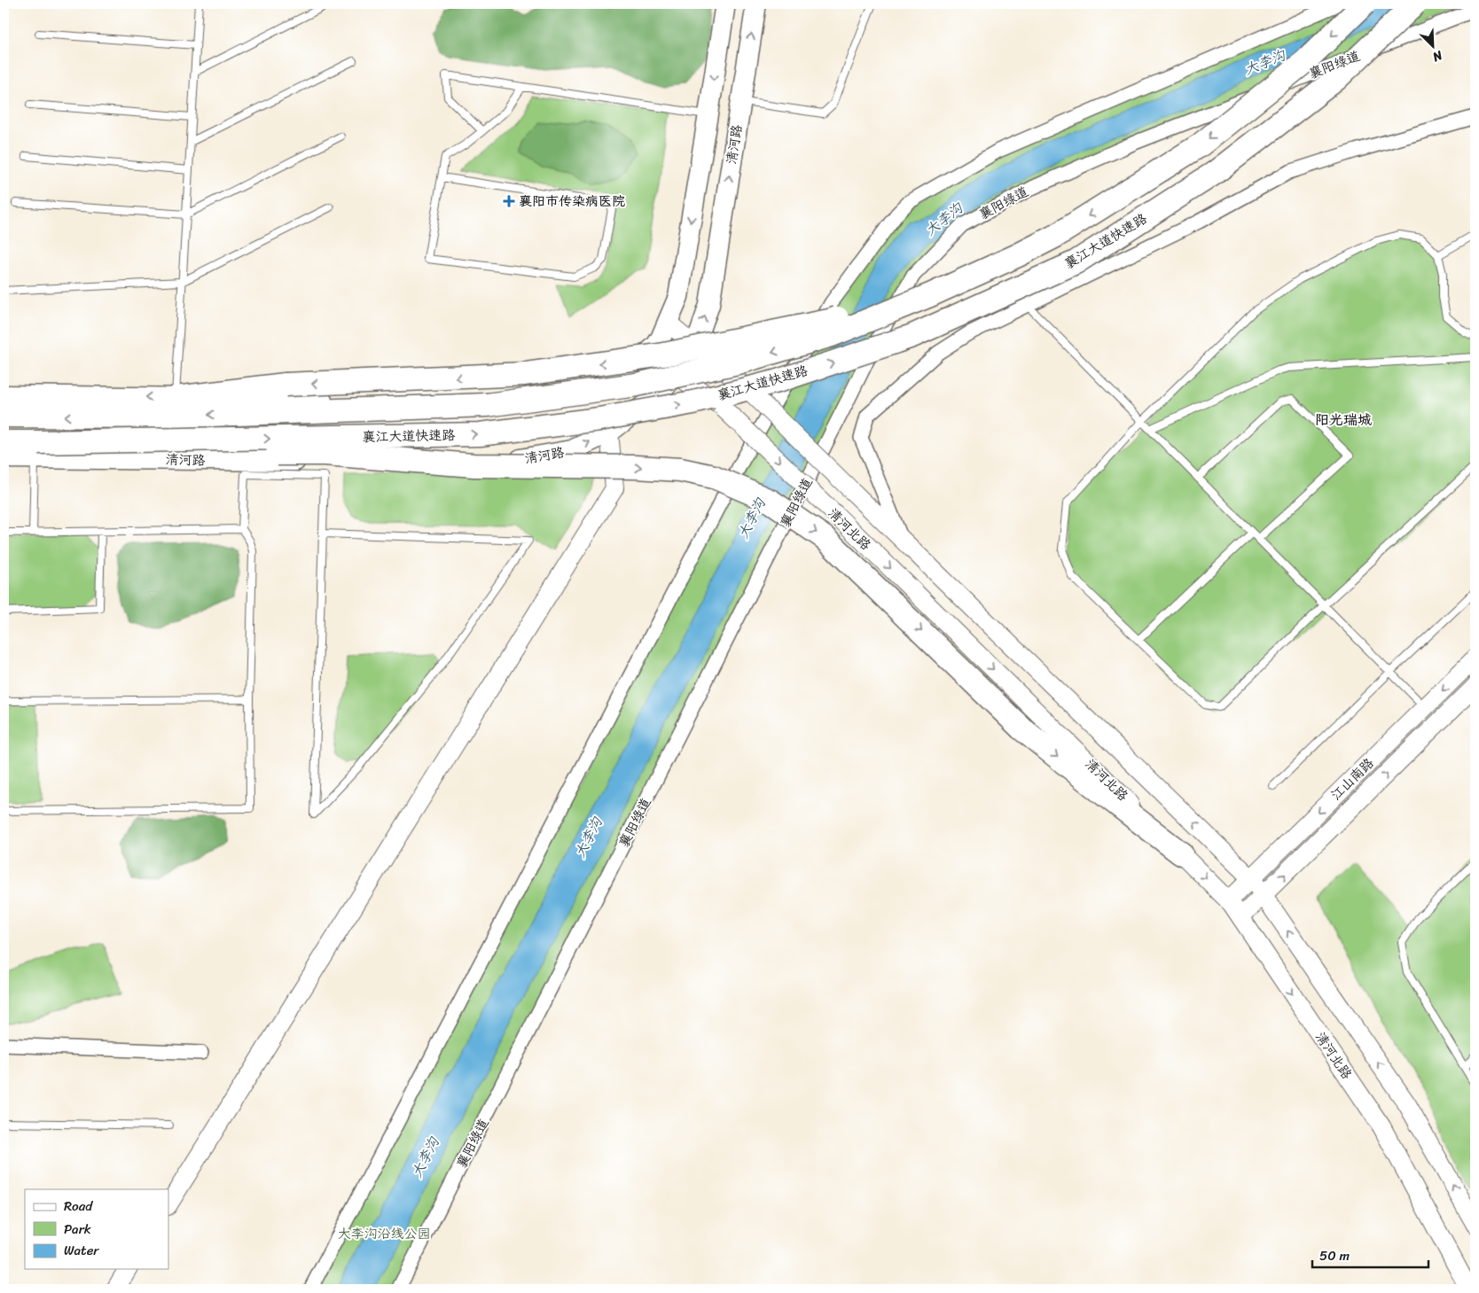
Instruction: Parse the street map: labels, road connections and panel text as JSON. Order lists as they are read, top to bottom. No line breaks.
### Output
{"streets":{"highway":["襄江大道快速路"],"main road":["清河路","清河北路","江山南路"],"street":["襄阳绿道"]},"crossings":[["清河路","襄江大道快速路"],["清河路","清河北路"],["清河北路","江山南路"]],"districts":["阳光瑞城"],"water":["大李沟"],"parks":["大李沟沿线公园"],"places":{"health":["襄阳市传染病医院"]},"legend":["Road","Park","Water"],"scale_bar":"50 m","north":"bottom right"}
